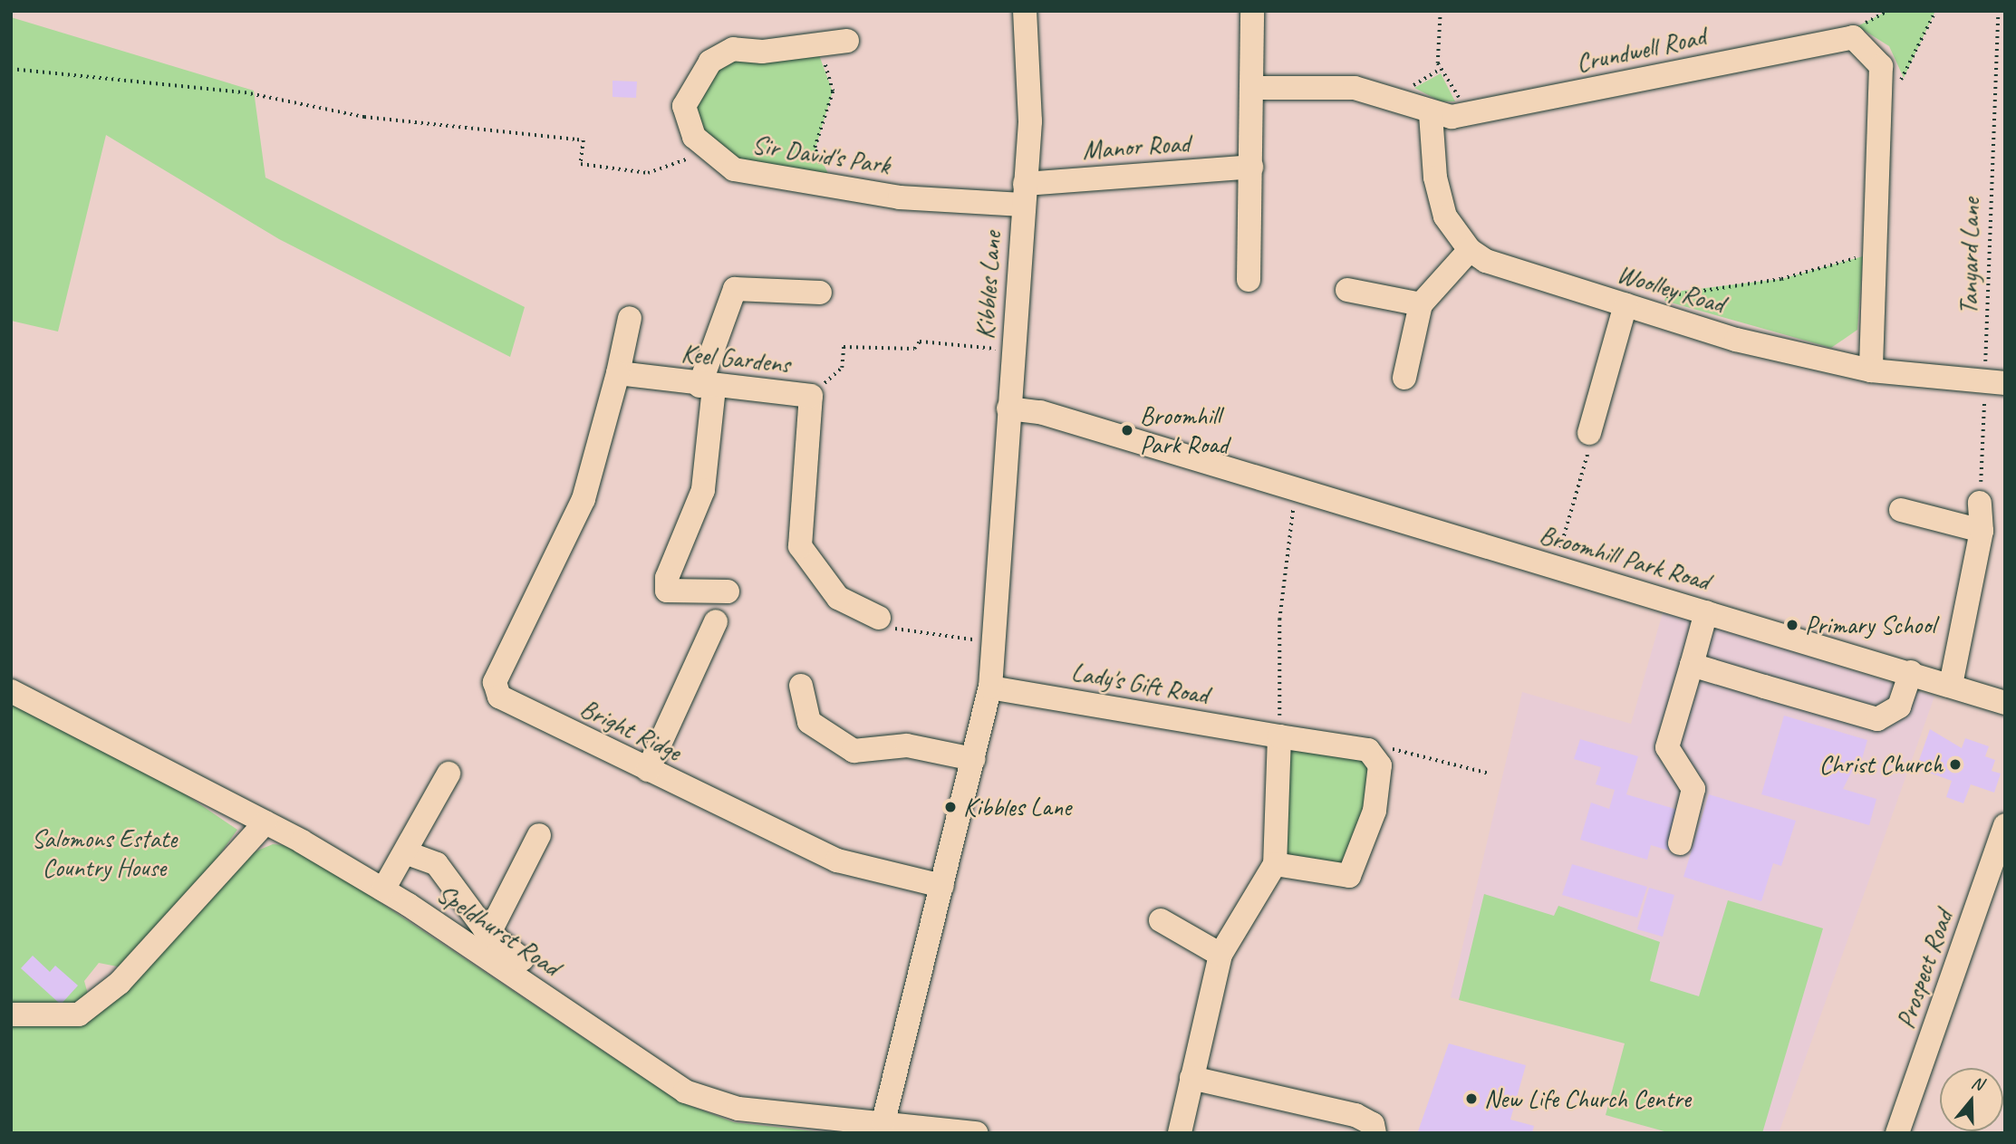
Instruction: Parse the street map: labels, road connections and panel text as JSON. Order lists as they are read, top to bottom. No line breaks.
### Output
{"streets":{"street":["Crundwell Road","Manor Road","Sir David's Park","Kibbles Lane","Woolley Road","Keel Gardens","Broomhill Park Road","Lady's Gift Road","Bright Ridge","Speldhurst Road","Prospect Road"],"path":["Tanyard Lane"]},"crossings":[["Crundwell Road","Woolley Road"],["Manor Road","Sir David's Park"],["Manor Road","Kibbles Lane"],["Sir David's Park","Kibbles Lane"],["Tanyard Lane","Woolley Road"],["Kibbles Lane","Broomhill Park Road"],["Kibbles Lane","Lady's Gift Road"],["Kibbles Lane","Bright Ridge"],["Kibbles Lane","Speldhurst Road"],["Keel Gardens","Bright Ridge"]],"parks":["Salomons Estate Country House"],"places":["Broomhill Park Road","Primary School","Christ Church","Kibbles Lane","New Life Church Centre"],"north":"top"}
